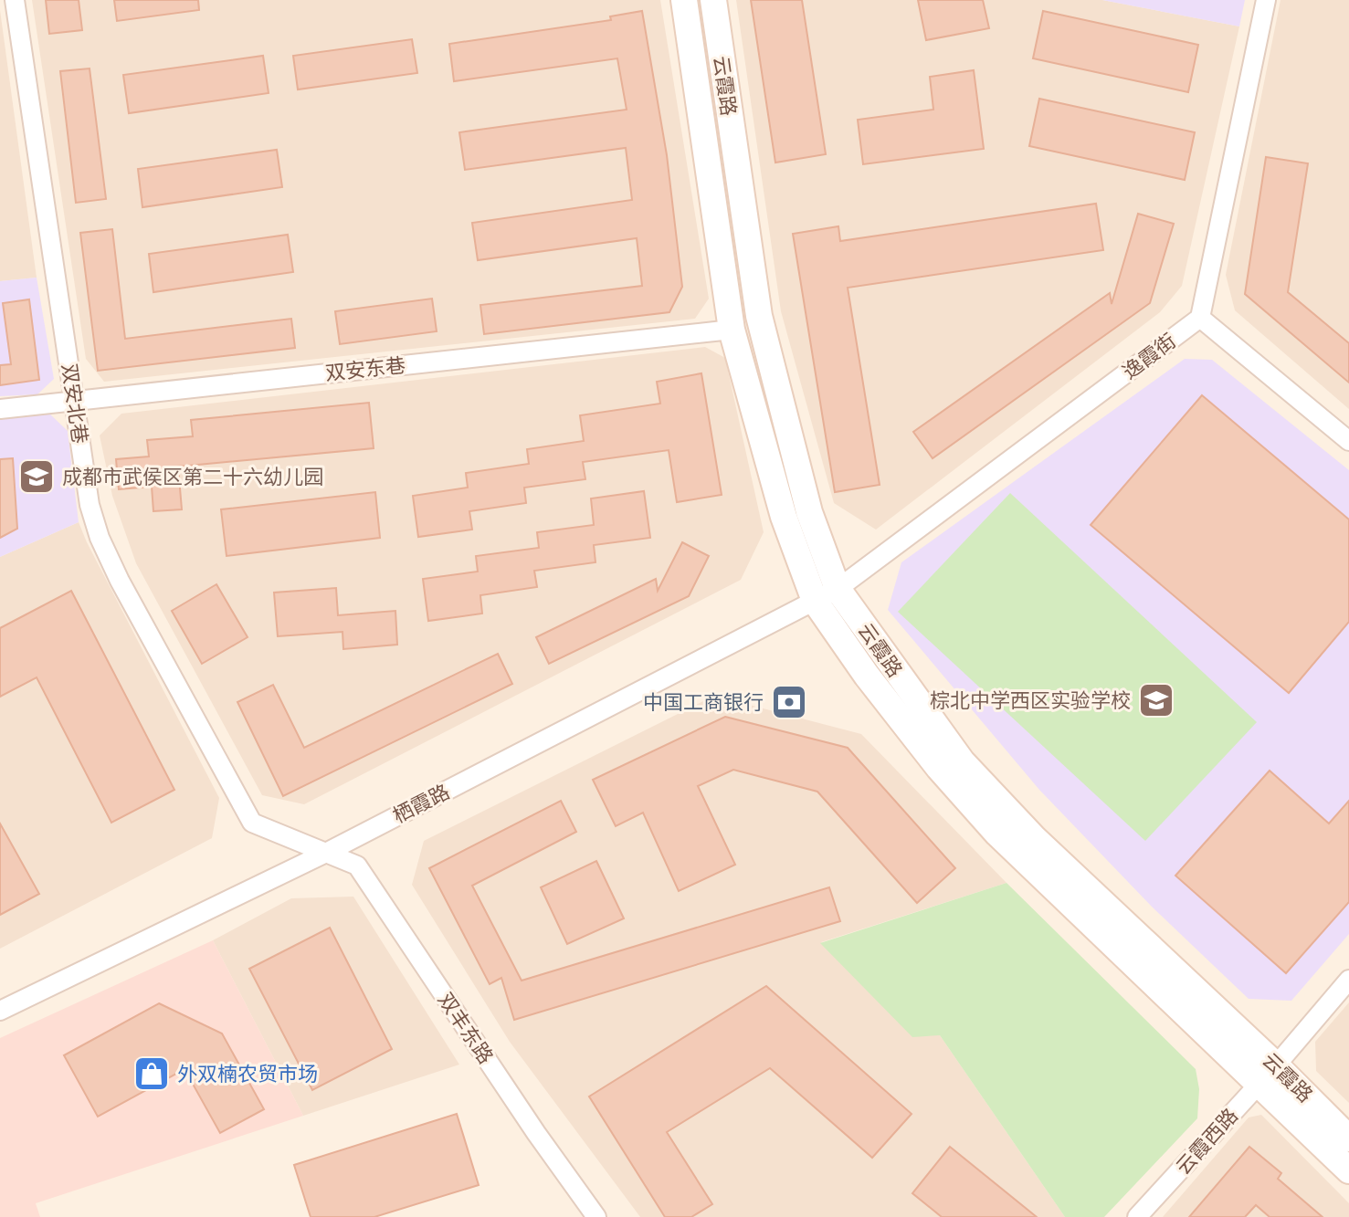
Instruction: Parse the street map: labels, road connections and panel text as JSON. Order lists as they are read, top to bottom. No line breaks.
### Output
{"streets":{"street":["云霞路","逸霞街","双安东巷","双安北巷","栖霞路","双丰东路","云霞西路"]},"crossings":[["云霞路","逸霞街"],["云霞路","栖霞路"],["云霞路","云霞西路"],["逸霞街","栖霞路"],["双安东巷","双安北巷"],["双安北巷","栖霞路"],["双安北巷","双丰东路"],["栖霞路","双丰东路"]],"places":{"school or university":["成都市武侯区第二十六幼儿园","棕北中学西区实验学校"],"bank":["中国工商银行"],"shop":["外双楠农贸市场"]}}
